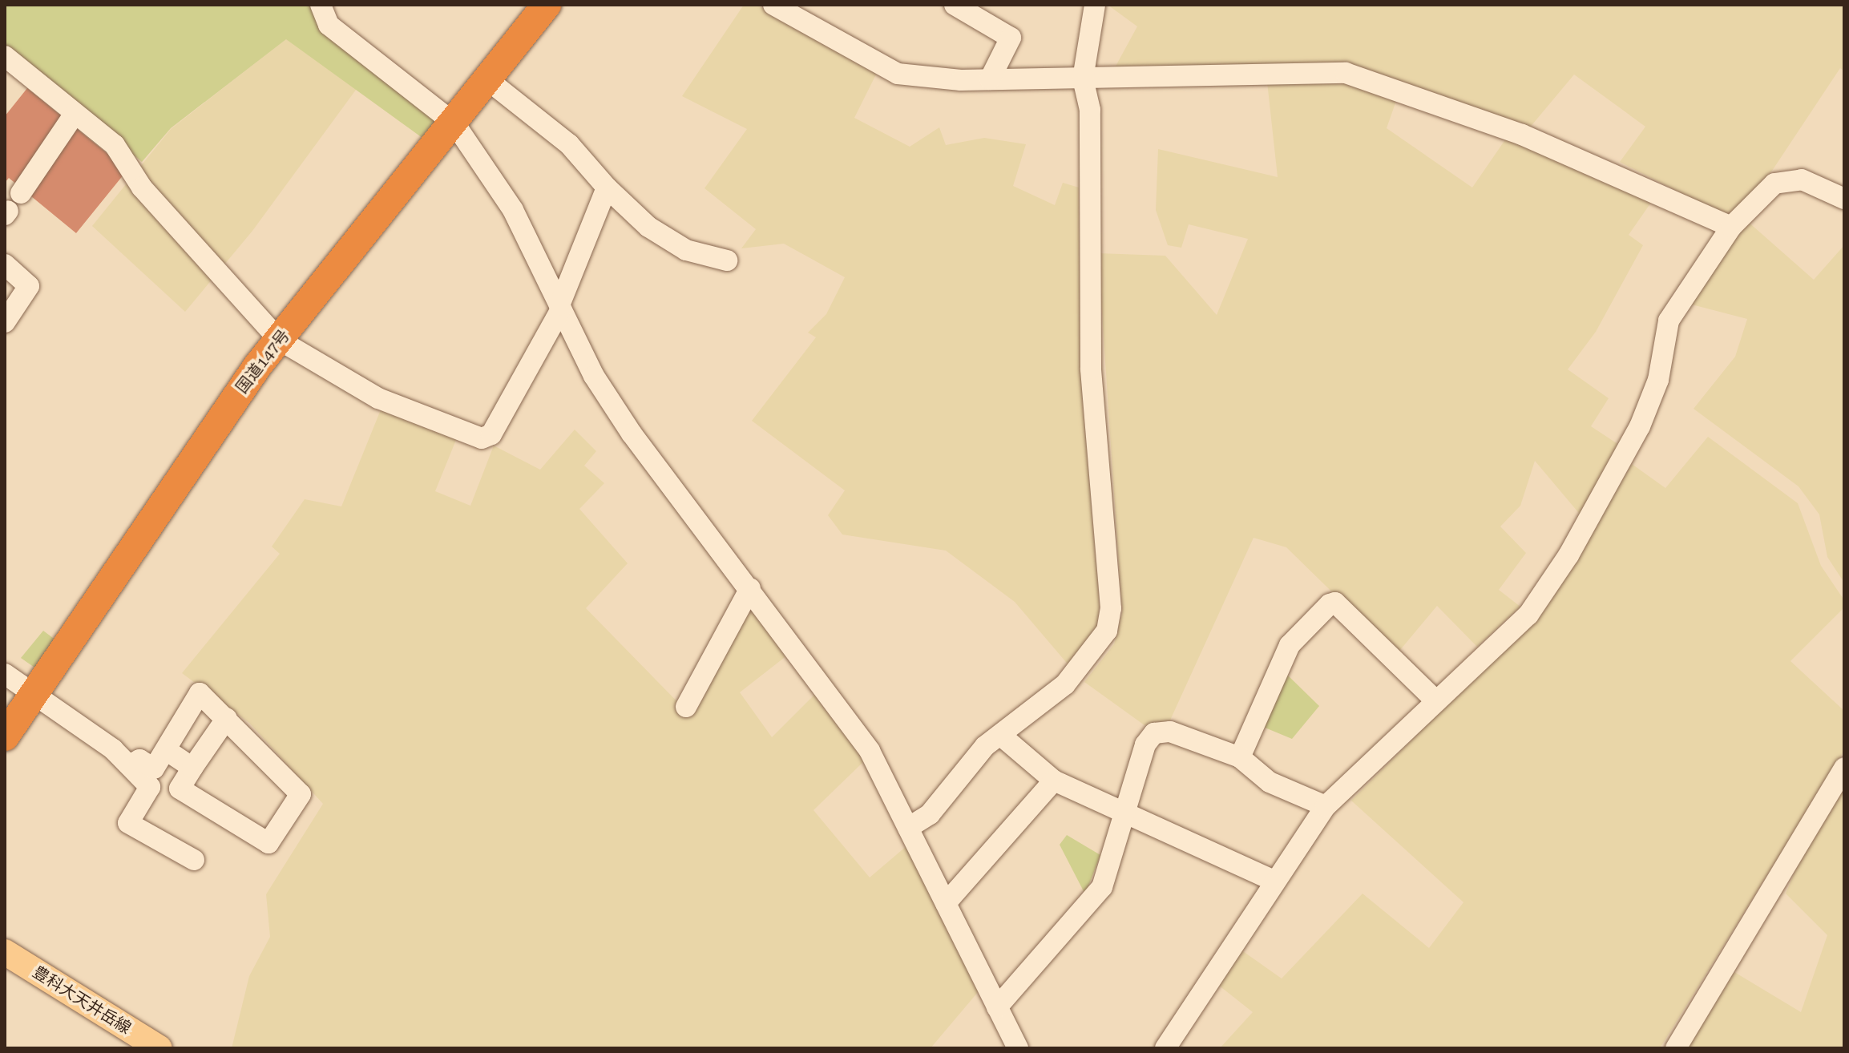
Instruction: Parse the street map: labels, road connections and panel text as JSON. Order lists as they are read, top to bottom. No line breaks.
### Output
{"streets":{"highway":["国道147号"],"main road":["豊科大天井岳線"]}}
